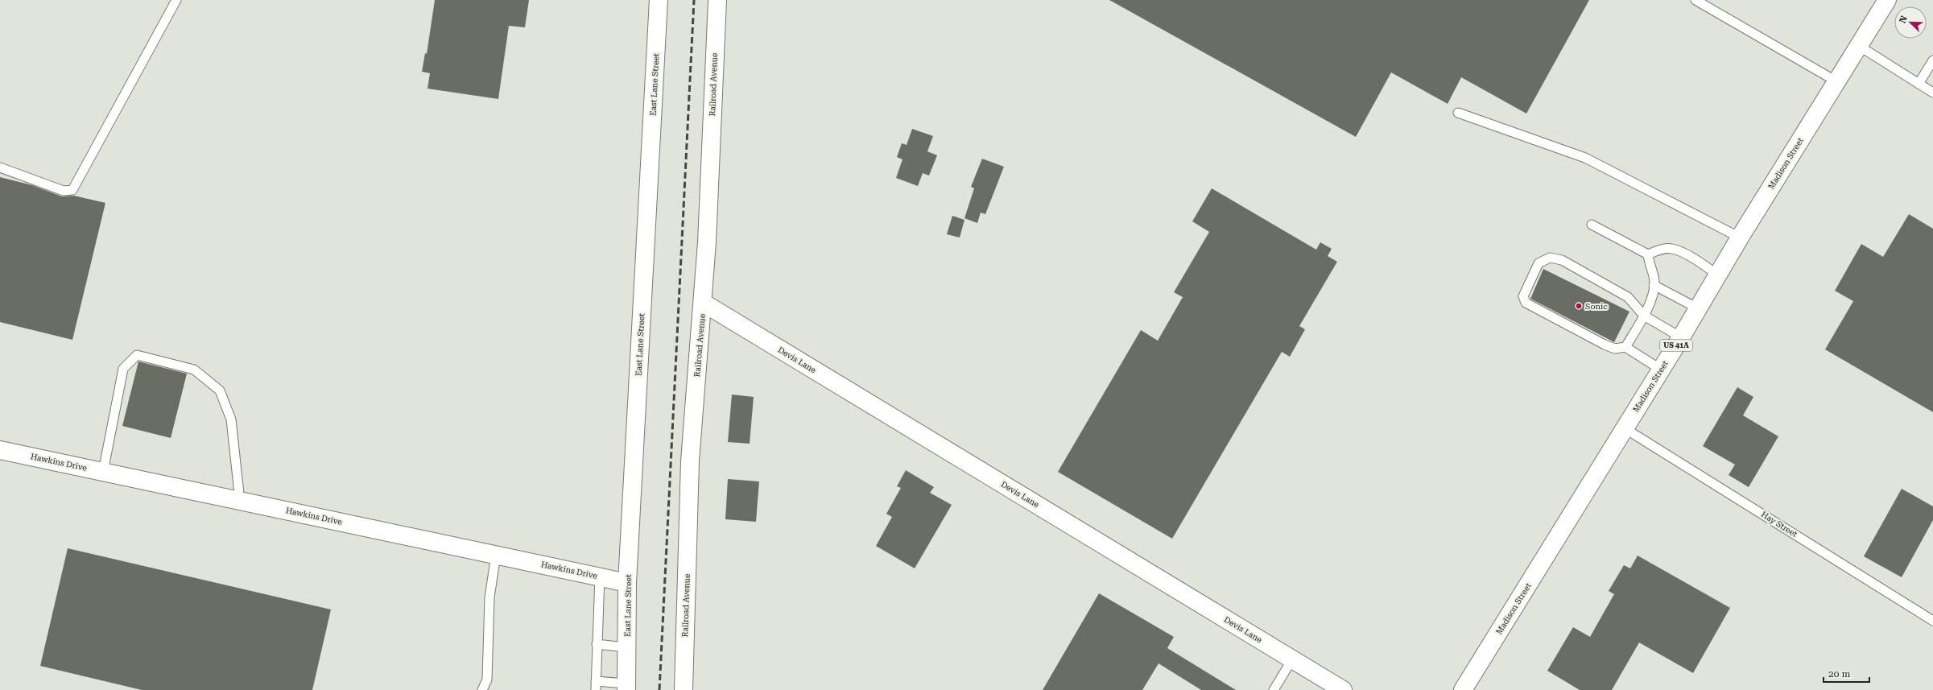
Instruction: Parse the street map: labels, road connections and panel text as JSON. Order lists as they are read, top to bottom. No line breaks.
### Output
{"streets":{"street":["East Lane Street","Railroad Avenue","Madison Street","US 41A","Devis Lane","Hawkins Drive"],"lane":["Hay Street"]},"crossings":[["East Lane Street","Hawkins Drive"],["Railroad Avenue","Devis Lane"],["Madison Street","Hay Street"]],"places":["Sonic"],"scale_bar":"20 m","north":"top left"}
